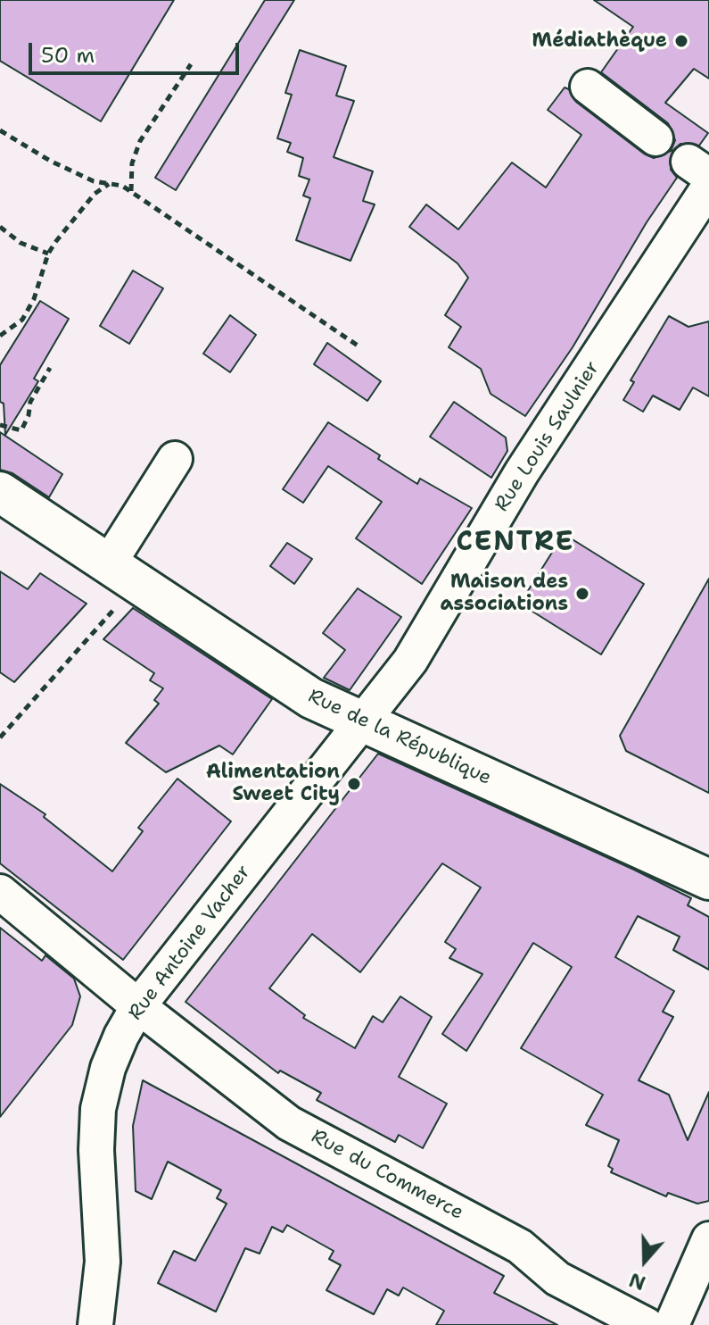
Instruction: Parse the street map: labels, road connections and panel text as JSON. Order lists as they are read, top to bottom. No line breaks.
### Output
{"streets":{"main road":["Rue de la République"],"street":["Rue Louis Saulnier","Rue Antoine Vacher","Rue du Commerce"]},"crossings":[["Rue Louis Saulnier","Rue de la République"],["Rue Louis Saulnier","Rue Antoine Vacher"],["Rue de la République","Rue Antoine Vacher"],["Rue Antoine Vacher","Rue du Commerce"]],"districts":["CENTRE"],"places":["Médiathèque","Maison des associations","Alimentation Sweet City"],"scale_bar":"50 m","north":"bottom"}
